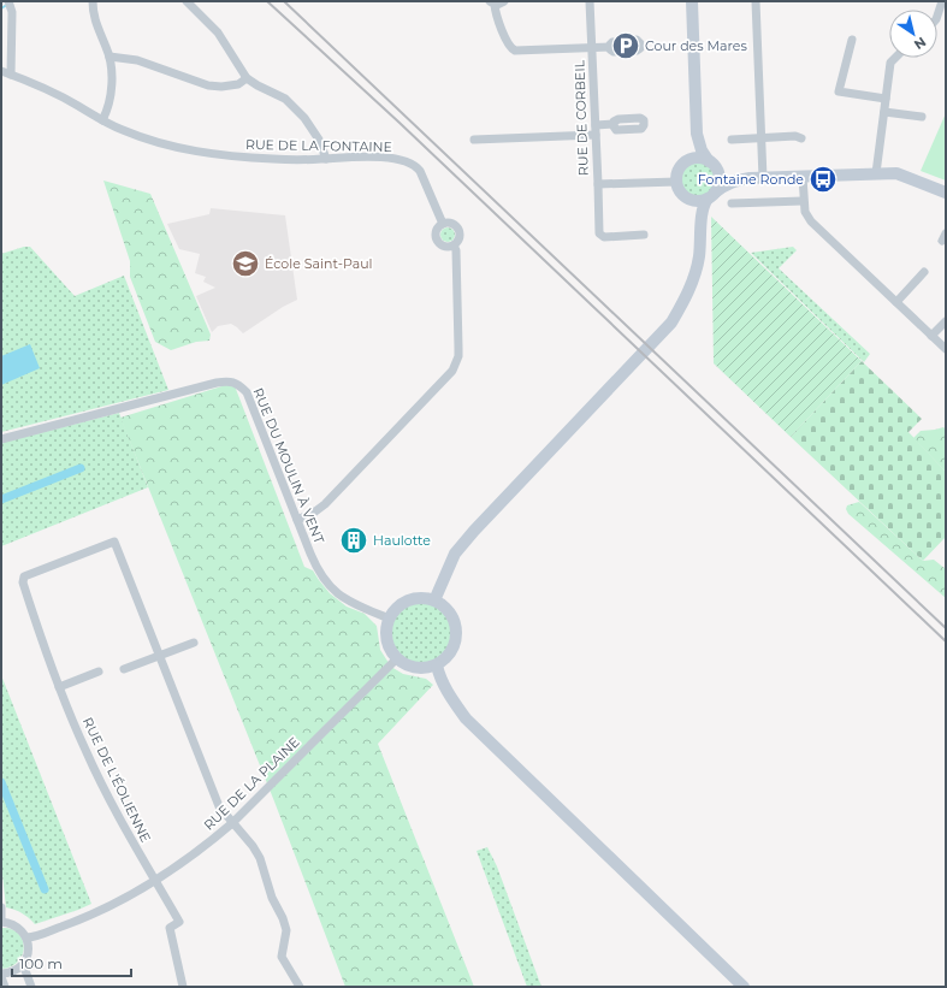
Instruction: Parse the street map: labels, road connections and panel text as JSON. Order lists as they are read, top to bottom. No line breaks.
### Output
{"streets":{"street":["RUE DE CORBEIL","RUE DE LA FONTAINE","RUE DU MOULIN À VENT","RUE DE L'ÉOLIENNE","RUE DE LA PLAINE"]},"crossings":[["RUE DU MOULIN À VENT","RUE DE LA PLAINE"],["RUE DE L'ÉOLIENNE","RUE DE LA PLAINE"]],"places":{"parking":["Cour des Mares"],"bus stop":["Fontaine Ronde"],"school or university":["École Saint-Paul"],"building":["Haulotte"]},"scale_bar":"100 m","north":"bottom right"}
